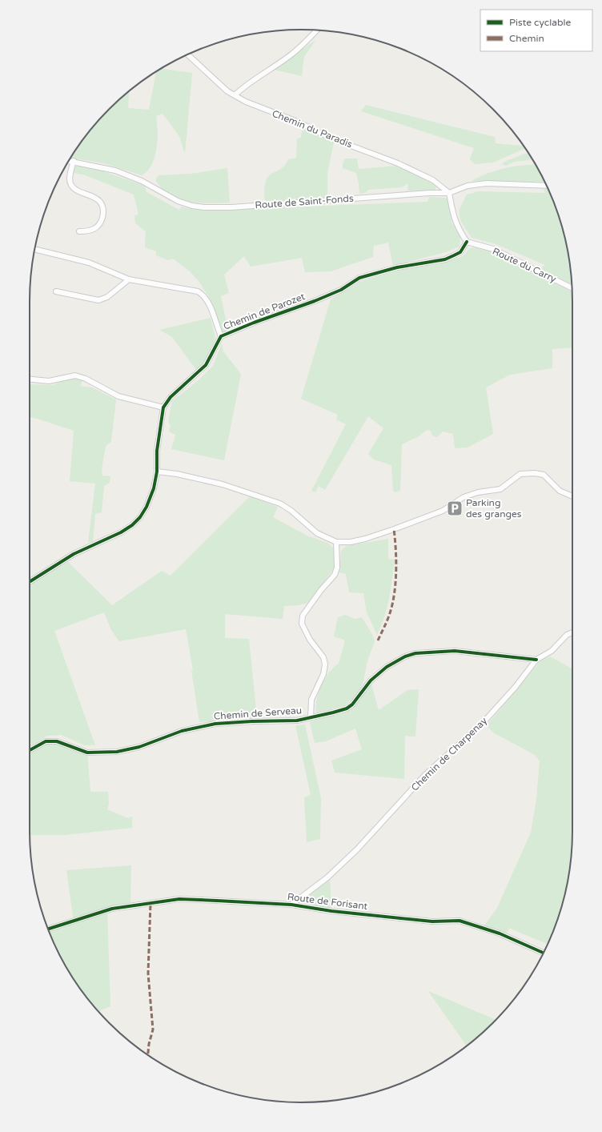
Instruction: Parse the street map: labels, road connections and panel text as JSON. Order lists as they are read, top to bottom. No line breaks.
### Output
{"streets":{"street":["Chemin du Paradis","Route de Saint-Fonds","Route du Carry","Chemin de Parozet","Chemin de Serveau","Chemin de Charpenay","Route de Forisant"]},"crossings":[["Chemin du Paradis","Route de Saint-Fonds"],["Route du Carry","Chemin de Parozet"],["Chemin de Serveau","Chemin de Charpenay"],["Chemin de Charpenay","Route de Forisant"]],"places":{"parking":["Parking des granges"]},"legend":["Piste cyclable","Chemin"]}
